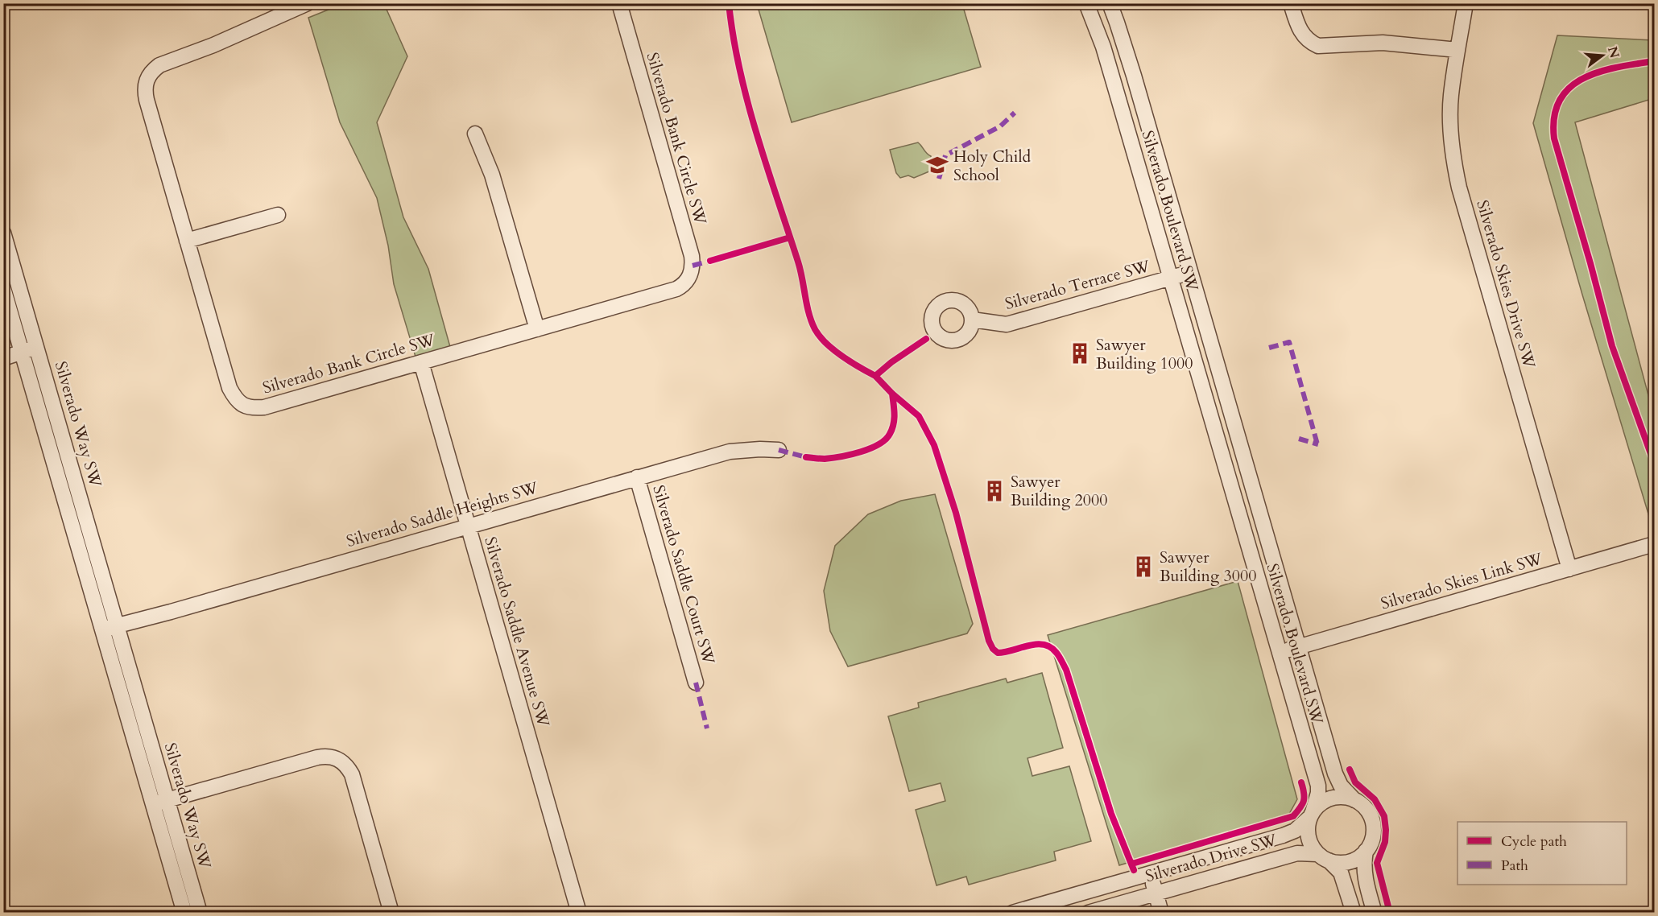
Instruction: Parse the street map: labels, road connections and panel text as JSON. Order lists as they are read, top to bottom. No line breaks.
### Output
{"streets":{"street":["Silverado Bank Circle SW","Silverado Boulevard SW","Silverado Skies Drive SW","Silverado Terrace SW","Silverado Way SW","Silverado Saddle Heights SW","Silverado Saddle Court SW","Silverado Skies Link SW","Silverado Saddle Avenue SW","Silverado Drive SW"]},"crossings":[["Silverado Bank Circle SW","Silverado Saddle Avenue SW"],["Silverado Boulevard SW","Silverado Terrace SW"],["Silverado Boulevard SW","Silverado Skies Link SW"],["Silverado Boulevard SW","Silverado Drive SW"],["Silverado Skies Drive SW","Silverado Skies Link SW"],["Silverado Way SW","Silverado Saddle Heights SW"],["Silverado Saddle Heights SW","Silverado Saddle Court SW"],["Silverado Saddle Heights SW","Silverado Saddle Avenue SW"]],"places":{"school or university":["Holy Child School"],"building":["Sawyer Building 1000","Sawyer Building 2000","Sawyer Building 3000"]},"legend":["Cycle path","Path"],"north":"right"}
